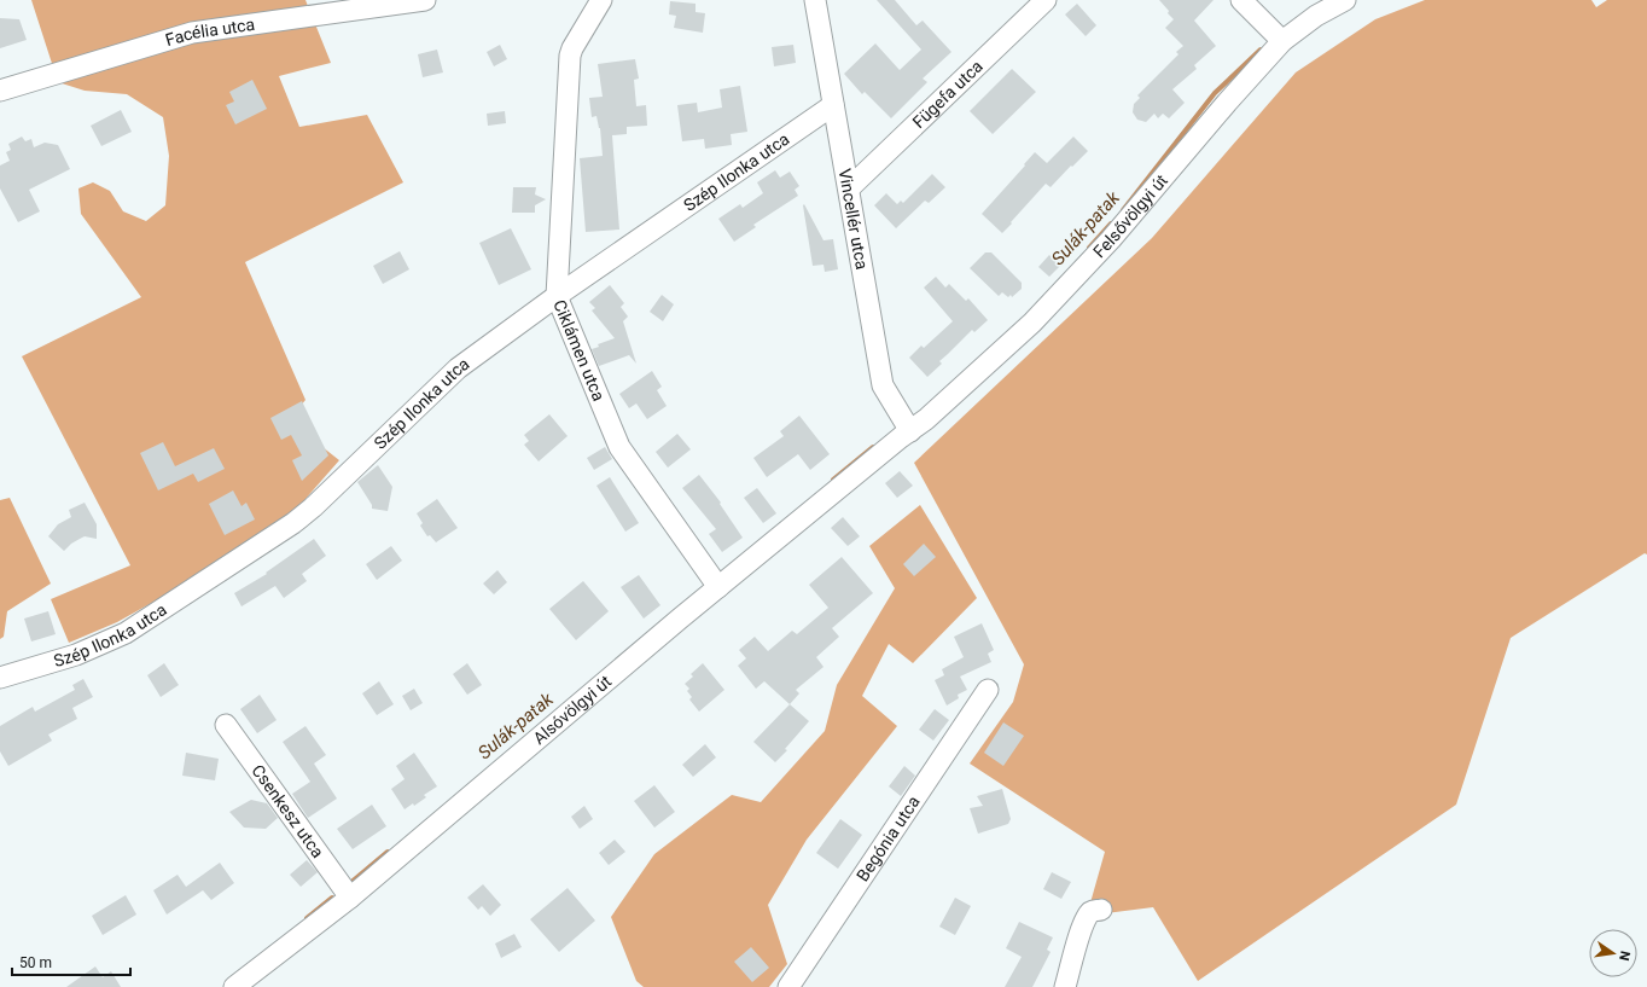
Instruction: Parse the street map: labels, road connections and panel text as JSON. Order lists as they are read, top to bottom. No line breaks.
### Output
{"streets":{"street":["Facélia utca","Fügefa utca","Szép Ilonka utca","Felsővölgyi út","Vincellér utca","Ciklámen utca","Alsóvölgyi út","Csenkesz utca","Begónia utca"]},"crossings":[["Fügefa utca","Vincellér utca"],["Szép Ilonka utca","Vincellér utca"],["Szép Ilonka utca","Ciklámen utca"],["Felsővölgyi út","Vincellér utca"],["Felsővölgyi út","Alsóvölgyi út"],["Vincellér utca","Alsóvölgyi út"],["Ciklámen utca","Alsóvölgyi út"],["Alsóvölgyi út","Csenkesz utca"]],"water":["Sulák-patak"],"scale_bar":"50 m","north":"right"}
